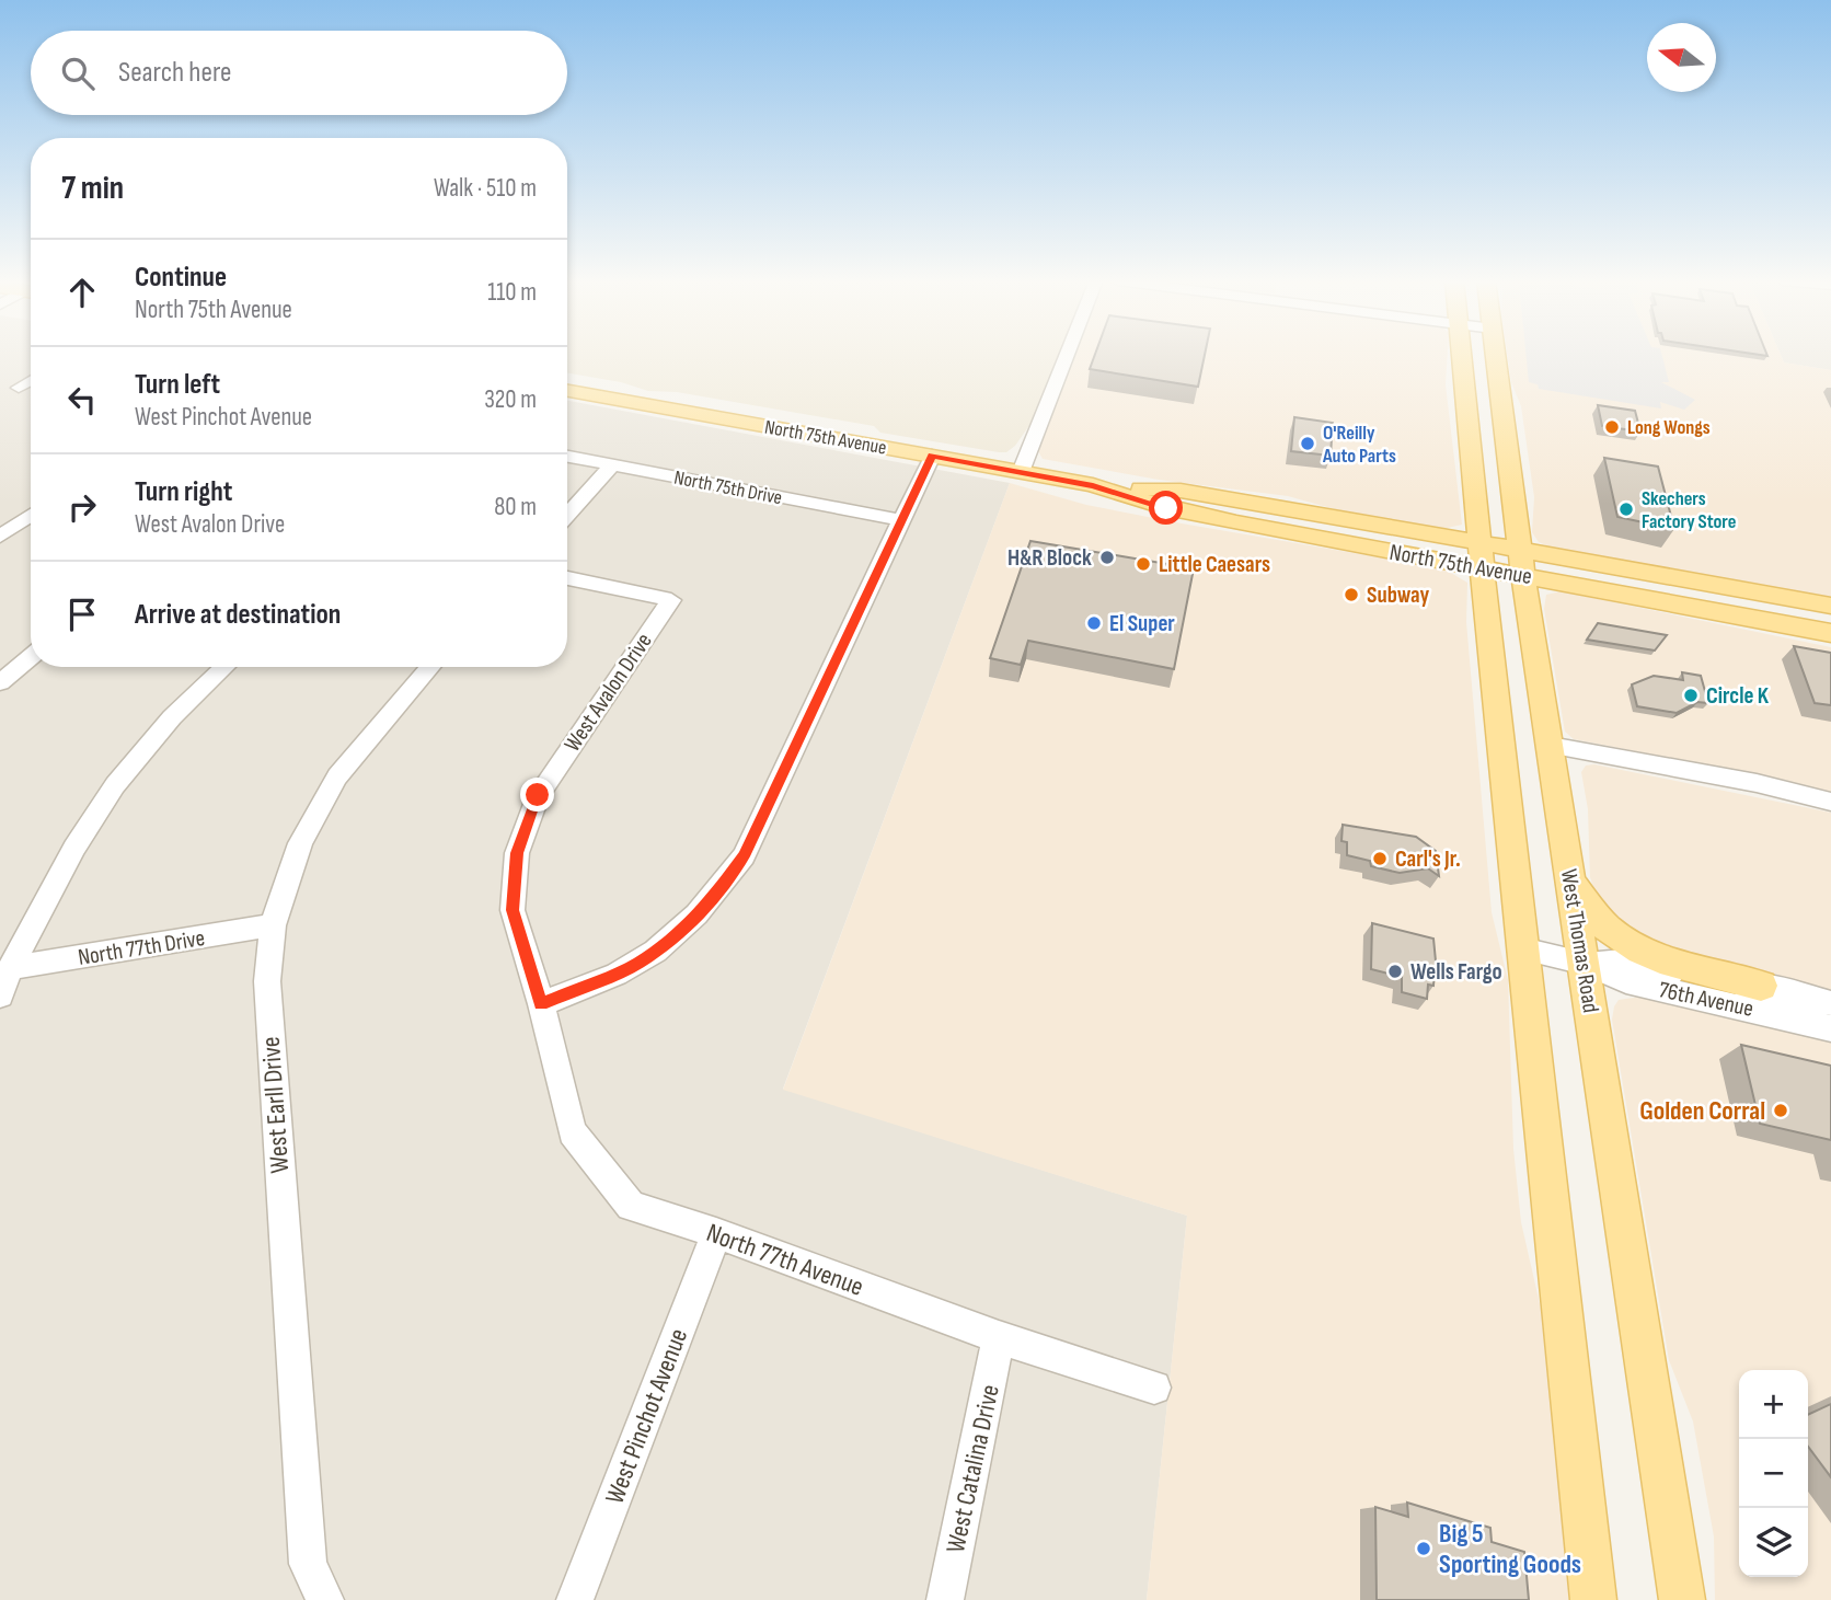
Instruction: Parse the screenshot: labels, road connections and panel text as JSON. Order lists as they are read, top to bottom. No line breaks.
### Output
{"streets":{"main road":["North 75th Avenue","West Thomas Road"],"street":["North 75th Drive","West Avalon Drive","North 77th Drive","76th Avenue","West Earll Drive","North 77th Avenue","West Pinchot Avenue","West Catalina Drive"]},"crossings":[["North 75th Avenue","West Thomas Road"],["West Avalon Drive","North 77th Avenue"],["West Thomas Road","76th Avenue"],["North 77th Drive","West Earll Drive"],["North 77th Avenue","West Pinchot Avenue"],["North 77th Avenue","West Catalina Drive"]],"places":["Long Wongs","O'Reilly Auto Parts","Skechers Factory Store","H&R Block","Little Caesars","Subway","El Super","Circle K","Carl's Jr.","Wells Fargo","Golden Corral","Big 5 Sporting Goods"],"north":"left","page":{"search":"Search here","heading":["7 min","Walk · 510 m"],"list":[["Continue","North 75th Avenue","110 m"],["Turn left","West Pinchot Avenue","320 m"],["Turn right","West Avalon Drive","80 m"],"Arrive at destination"],"map_buttons":["+","−"]}}
